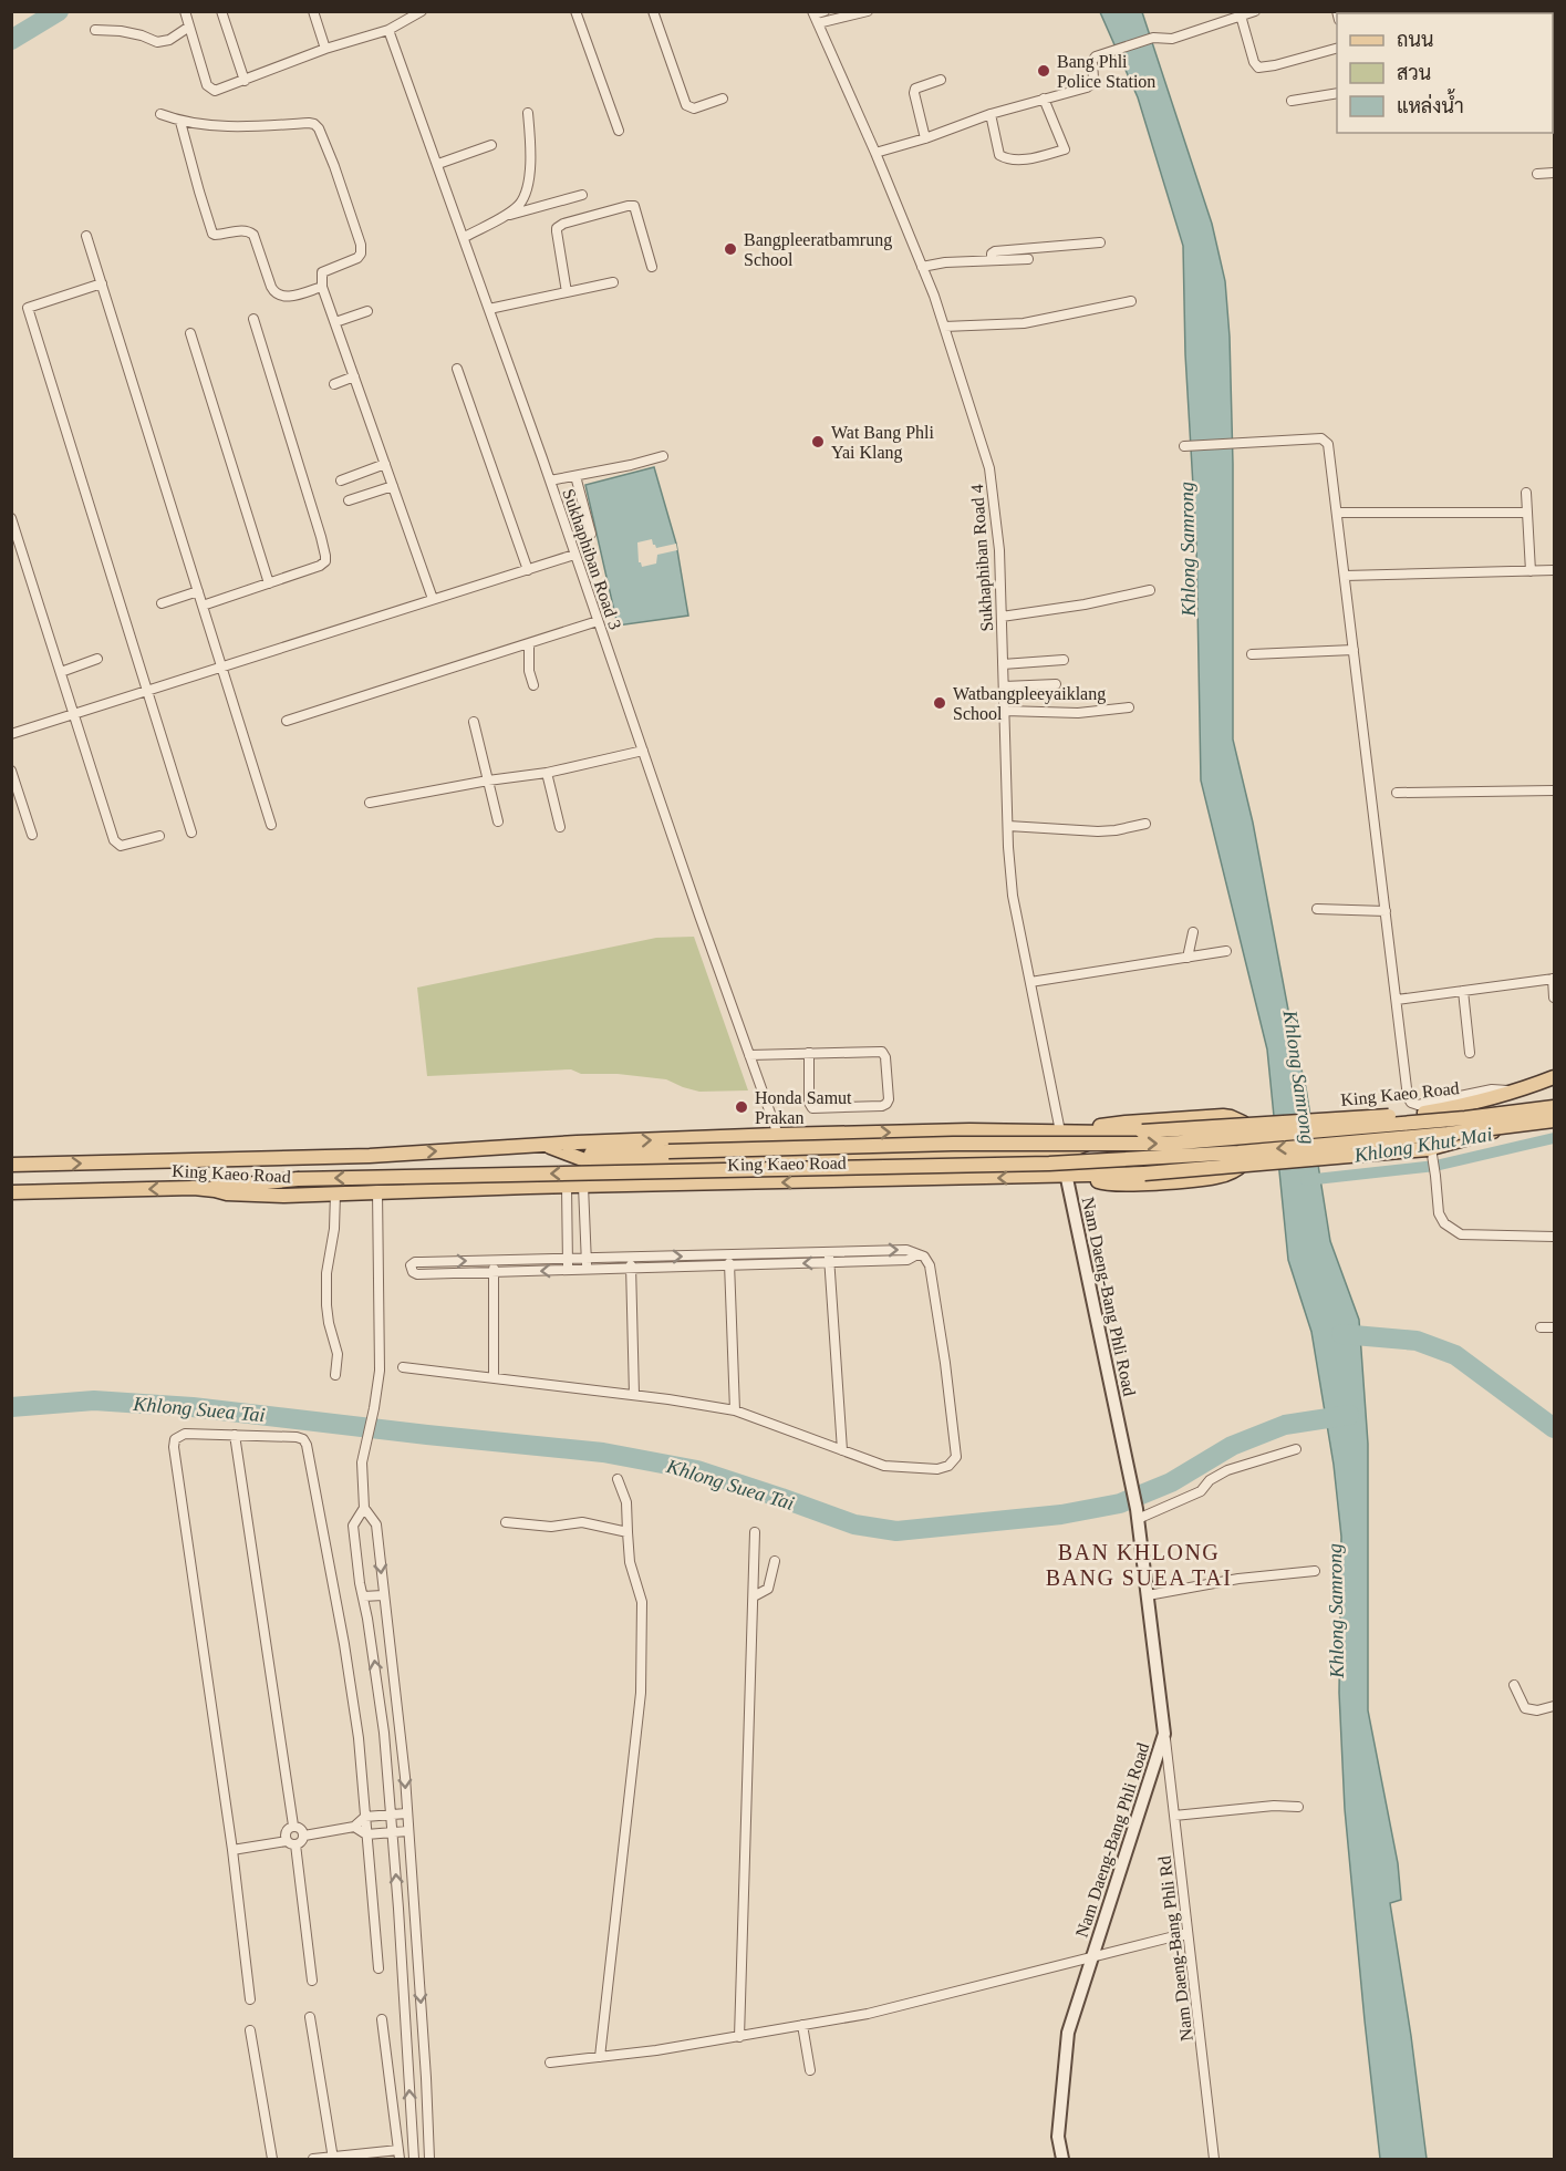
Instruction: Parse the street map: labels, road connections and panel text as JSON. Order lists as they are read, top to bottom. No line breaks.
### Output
{"streets":{"main road":["King Kaeo Road","Nam Daeng-Bang Phli Road"],"street":["Sukhaphiban Road 4","Sukhaphiban Road 3","Nam Daeng-Bang Phli Rd"]},"crossings":[["Sukhaphiban Road 4","King Kaeo Road"],["Sukhaphiban Road 3","King Kaeo Road"],["King Kaeo Road","Nam Daeng-Bang Phli Road"],["Nam Daeng-Bang Phli Road","Nam Daeng-Bang Phli Rd"]],"districts":["BAN KHLONG BANG SUEA TAI"],"water":["Khlong Samrong","Khlong Khut Mai","Khlong Suea Tai"],"places":["Bang Phli Police Station","Bangpleeratbamrung School","Wat Bang Phli Yai Klang","Watbangpleeyaiklang School","Honda Samut Prakan"],"legend":["ถนน","สวน","แหล่งน้ำ"]}
